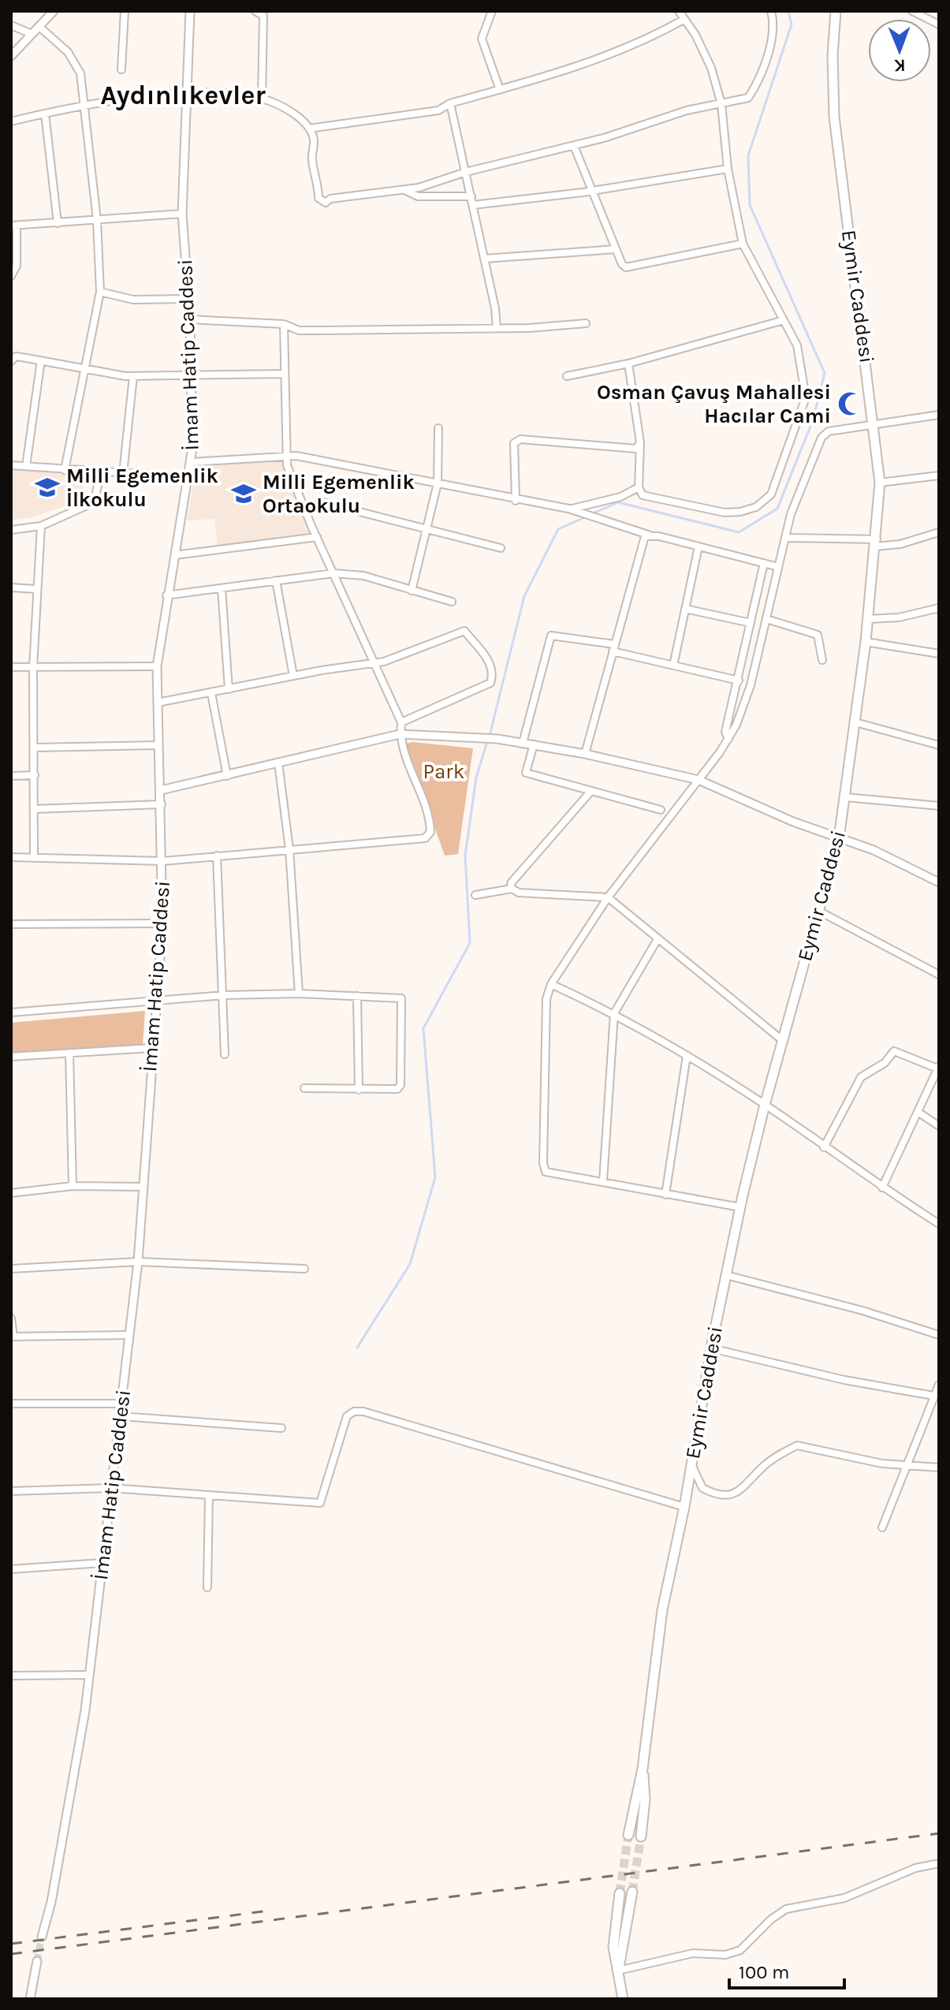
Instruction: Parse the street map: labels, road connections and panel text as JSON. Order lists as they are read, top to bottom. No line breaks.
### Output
{"streets":{"main road":["Eymir Caddesi"],"street":["İmam Hatip Caddesi"]},"districts":["Aydınlıkevler"],"parks":["Park"],"places":{"mosque":["Osman Çavuş Mahallesi Hacılar Cami"],"school or university":["Milli Egemenlik İlkokulu","Milli Egemenlik Ortaokulu"]},"scale_bar":"100 m","north":"bottom"}
